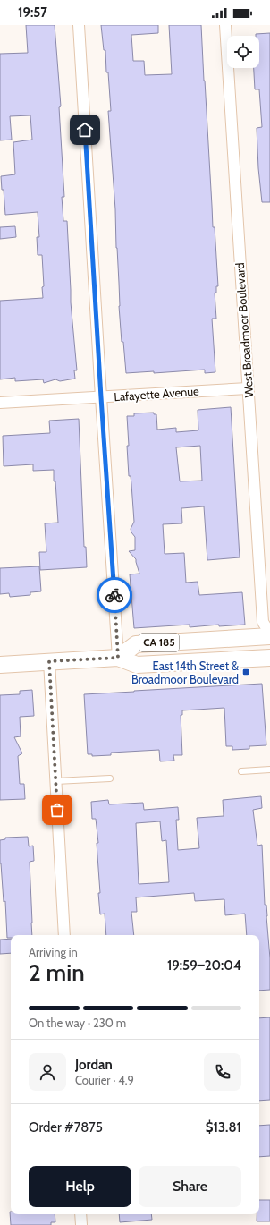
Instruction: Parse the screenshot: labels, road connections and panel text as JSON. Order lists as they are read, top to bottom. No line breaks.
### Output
{"streets":{"main road":["CA 185"],"street":["West Broadmoor Boulevard","Lafayette Avenue"]},"crossings":[["West Broadmoor Boulevard","Lafayette Avenue"],["West Broadmoor Boulevard","CA 185"]],"places":{"transit":["East 14th Street & Broadmoor Boulevard"]},"page":{"status":"19:57","heading":["2 min","Arriving in","19:59–20:04"],"panel":["Jordan","Courier · 4.9","Order #7875","$13.81"],"bar":"On the way · 230 m","buttons":["Help","Share"]}}
